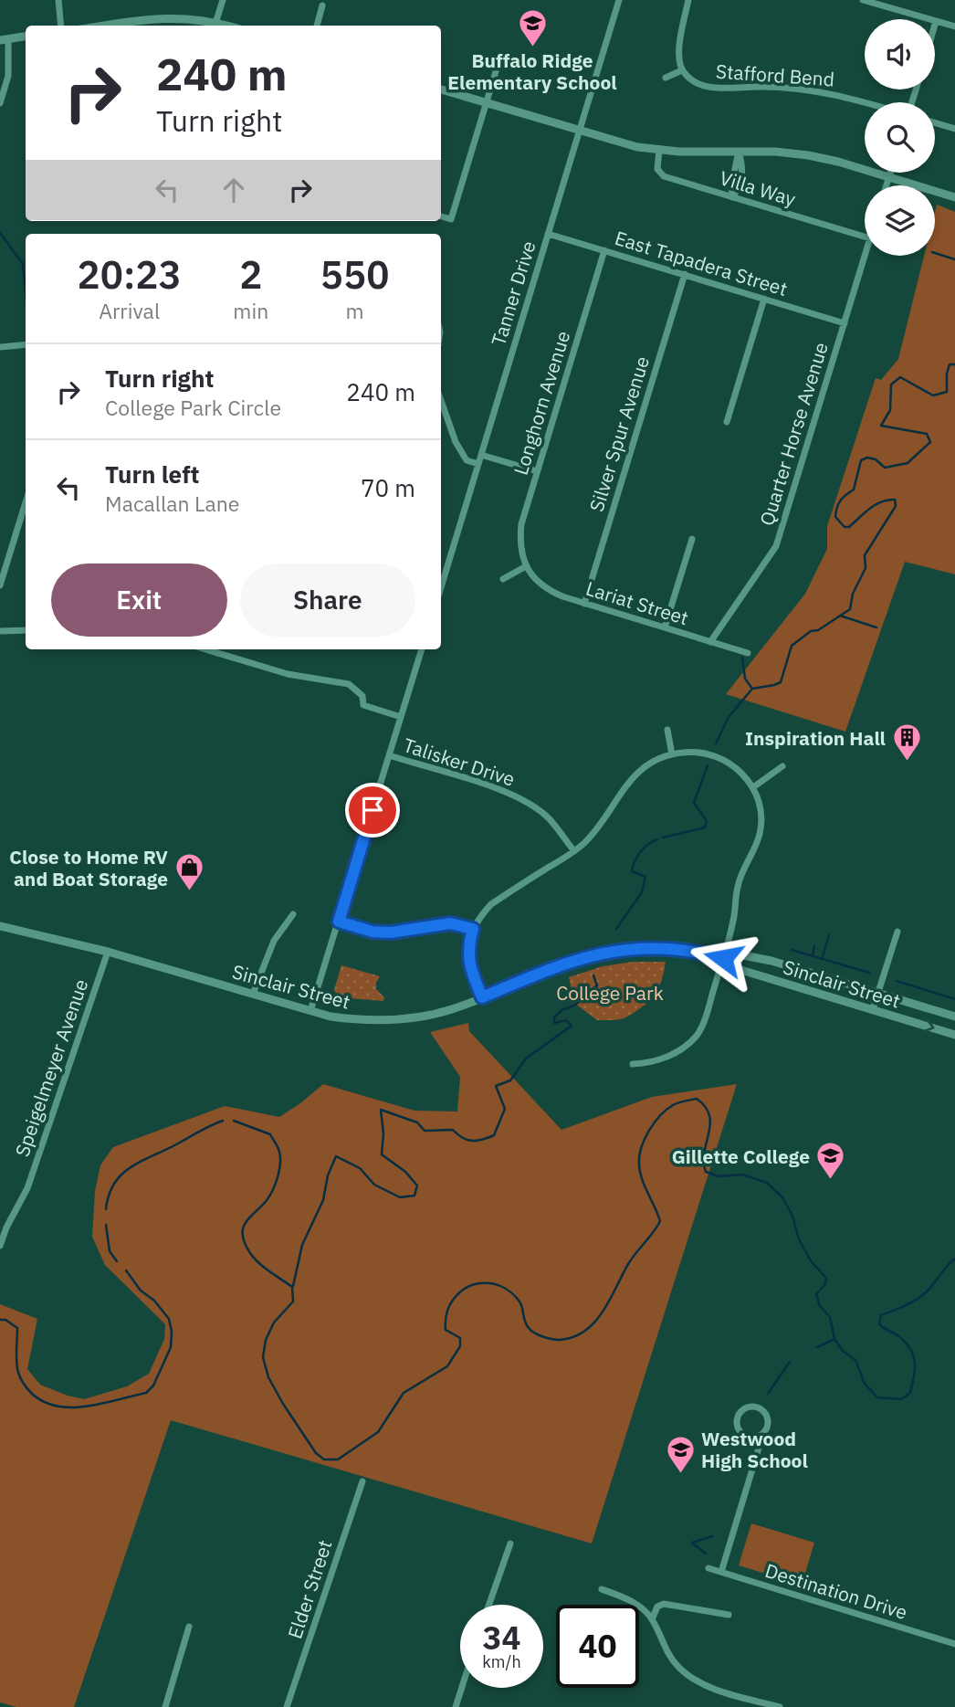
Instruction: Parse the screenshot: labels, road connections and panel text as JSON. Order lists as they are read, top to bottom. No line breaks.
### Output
{"streets":{"street":["Stafford Bend","Villa Way","East Tapadera Street","Tanner Drive","Longhorn Avenue","Silver Spur Avenue","Quarter Horse Avenue","Lariat Street","Talisker Drive","Sinclair Street","Speigelmeyer Avenue","Elder Street","Destination Drive"]},"crossings":[["East Tapadera Street","Tanner Drive"],["East Tapadera Street","Longhorn Avenue"],["East Tapadera Street","Silver Spur Avenue"],["East Tapadera Street","Quarter Horse Avenue"],["Longhorn Avenue","Lariat Street"],["Silver Spur Avenue","Lariat Street"],["Quarter Horse Avenue","Lariat Street"],["Sinclair Street","Speigelmeyer Avenue"]],"parks":["College Park"],"places":{"school or university":["Buffalo Ridge Elementary School","Gillette College","Westwood High School"],"building":["Inspiration Hall"],"shop":["Close to Home RV and Boat Storage"]},"page":{"turn":["240 m","Turn right"],"eta":["20:23","Arrival","2","min","550","m"],"list":[{"name":"Turn right","note":"College Park Circle","value":"240 m"},{"name":"Turn left","note":"Macallan Lane","value":"70 m"}],"buttons":["Exit","Share"],"speed":"34 km/h","limit":"40"}}
